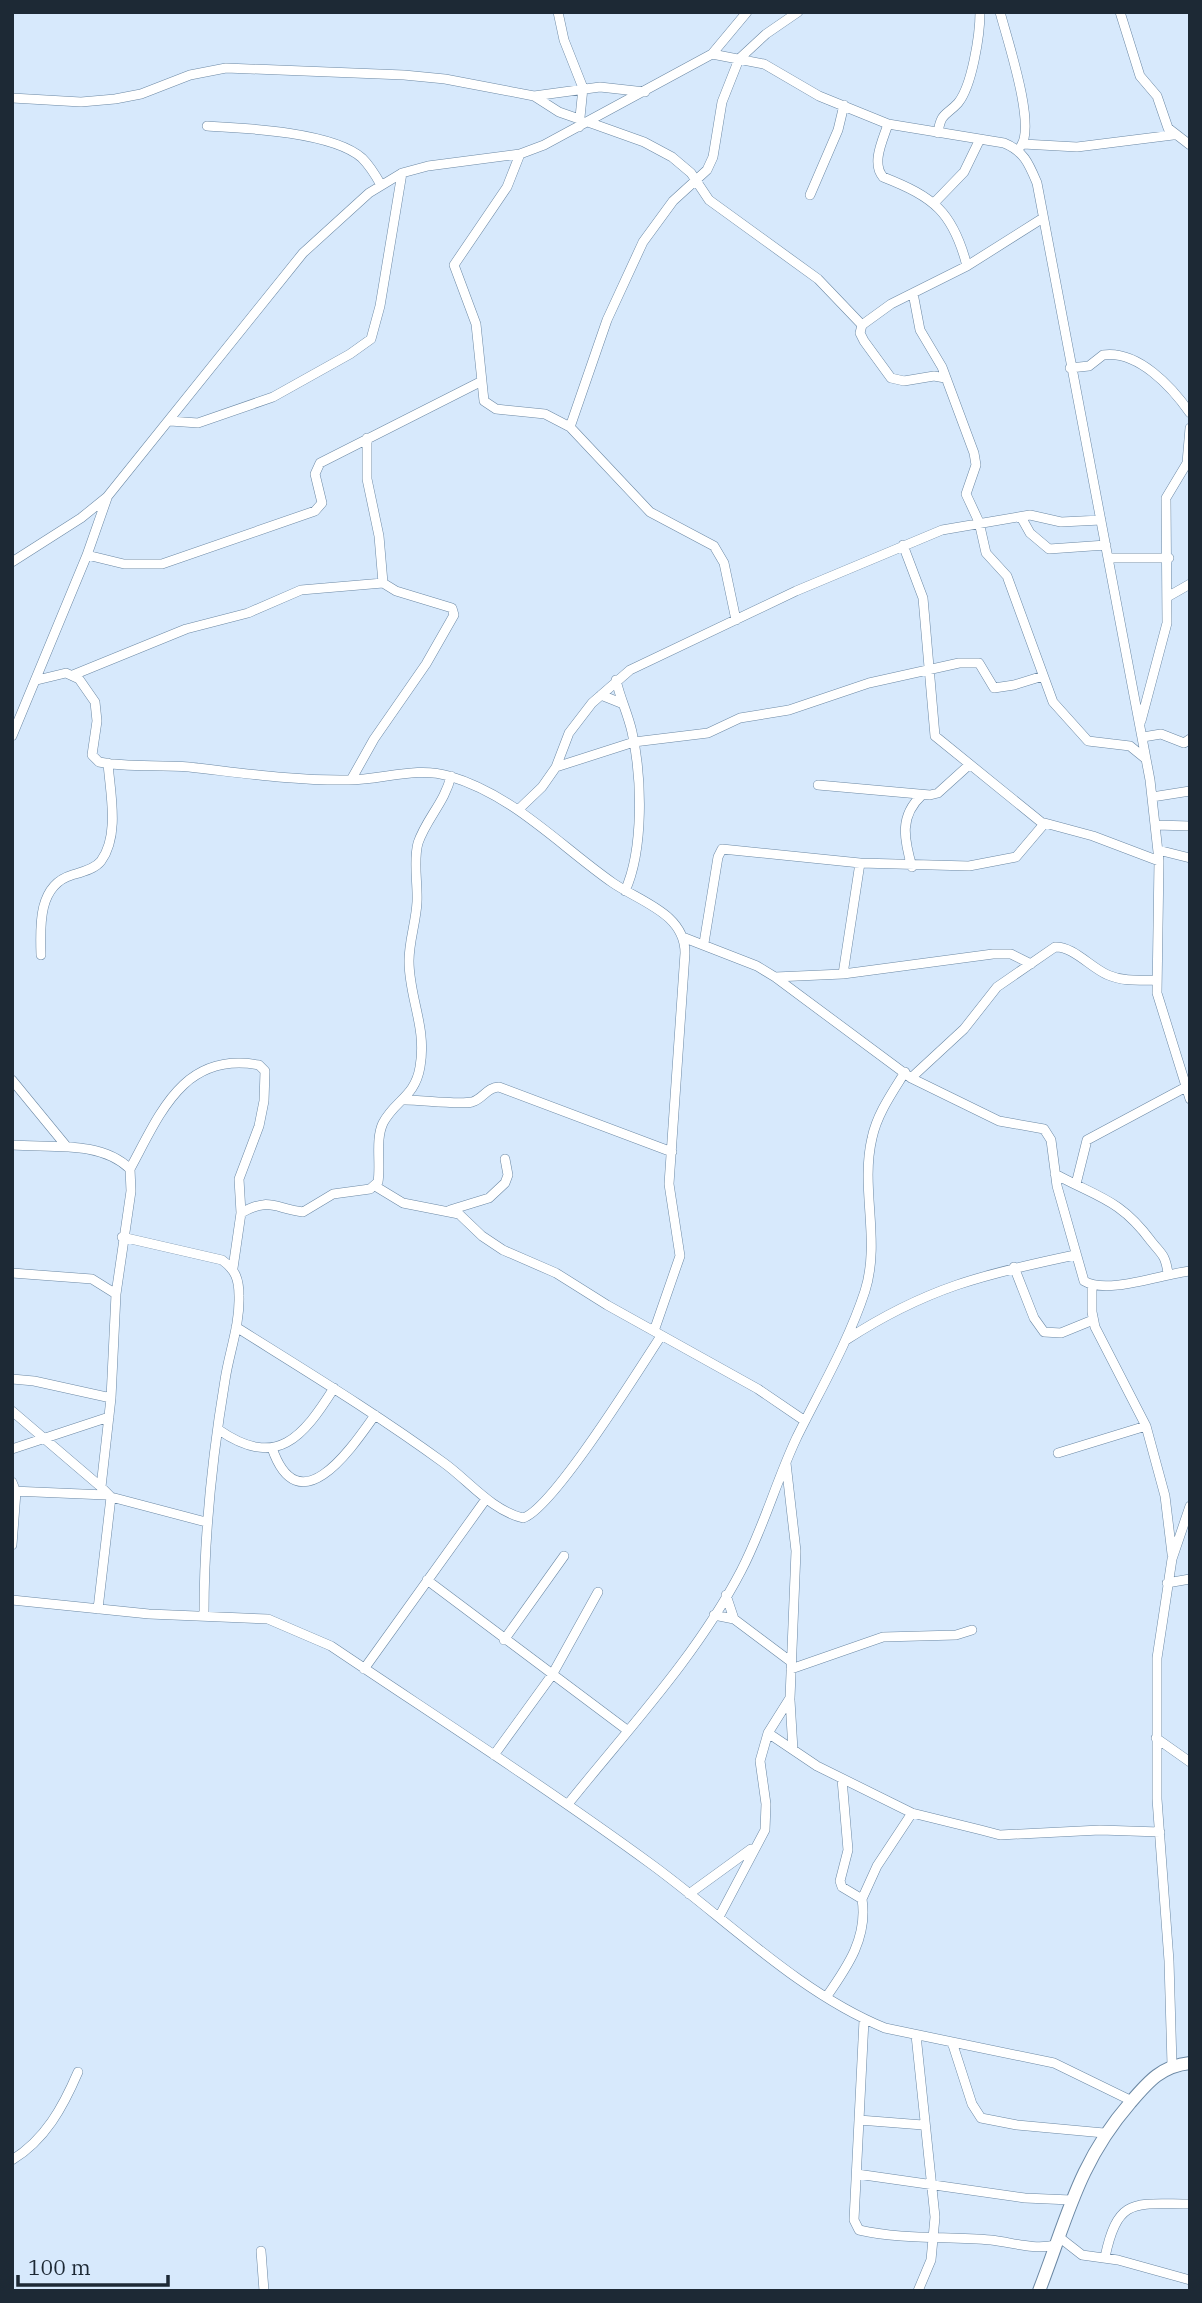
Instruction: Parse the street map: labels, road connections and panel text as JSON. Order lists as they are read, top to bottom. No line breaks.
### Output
{"scale_bar":"100 m"}
